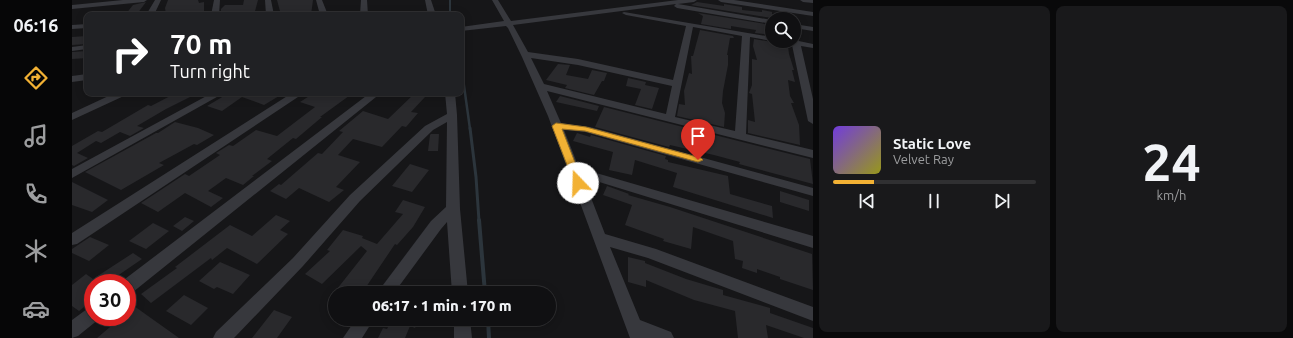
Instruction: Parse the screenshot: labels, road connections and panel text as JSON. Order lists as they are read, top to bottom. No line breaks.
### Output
{"page":{"tabs":"06:16","tile":["24","km/h"],"turn":["70 m","Turn right"],"song":["Static Love","Velvet Ray"],"limit":"30","trip":"06:17 · 1 min · 170 m"}}
